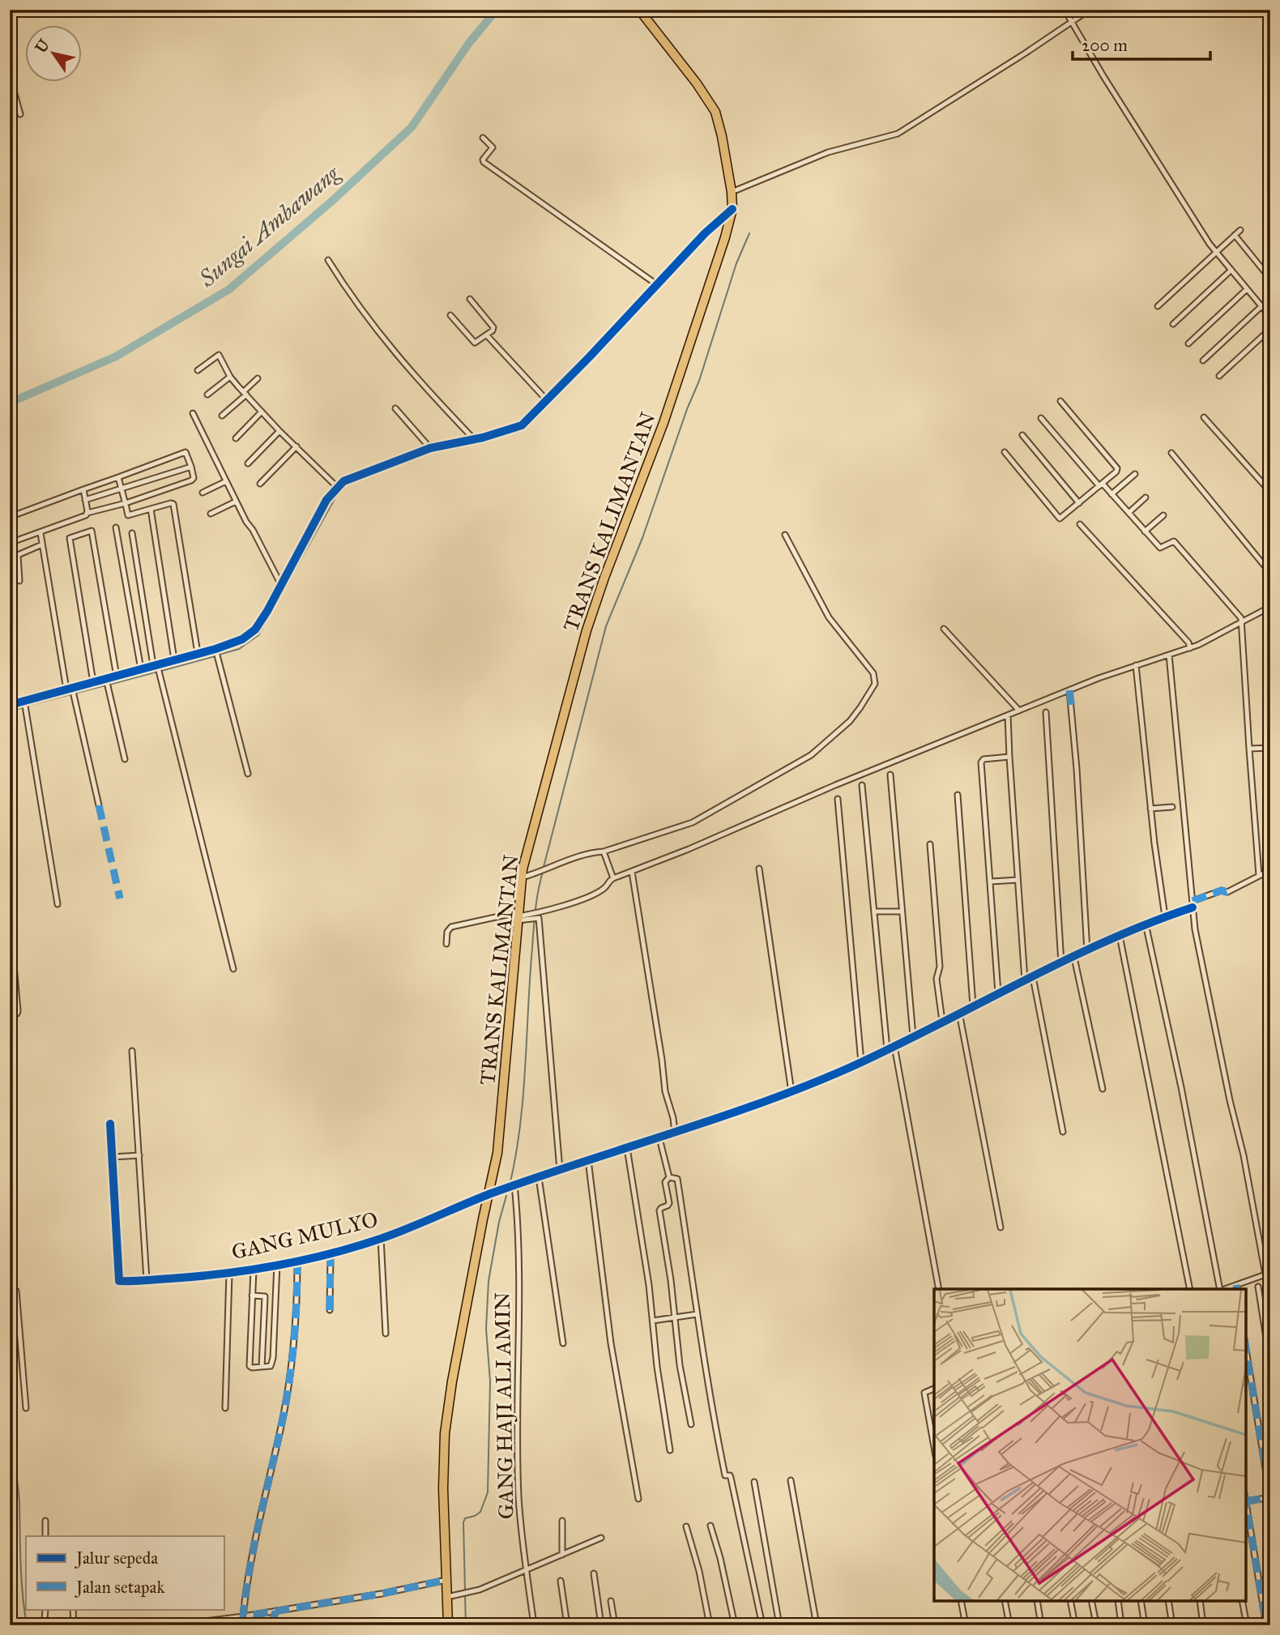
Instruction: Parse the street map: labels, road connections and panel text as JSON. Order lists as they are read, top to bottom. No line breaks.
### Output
{"streets":{"highway":["TRANS KALIMANTAN"],"street":["GANG MULYO","GANG HAJI ALI AMIN"]},"crossings":[["TRANS KALIMANTAN","GANG MULYO"],["GANG MULYO","GANG HAJI ALI AMIN"]],"water":["Sungai Ambawang"],"legend":["Jalur sepeda","Jalan setapak"],"scale_bar":"200 m","north":"top left"}
